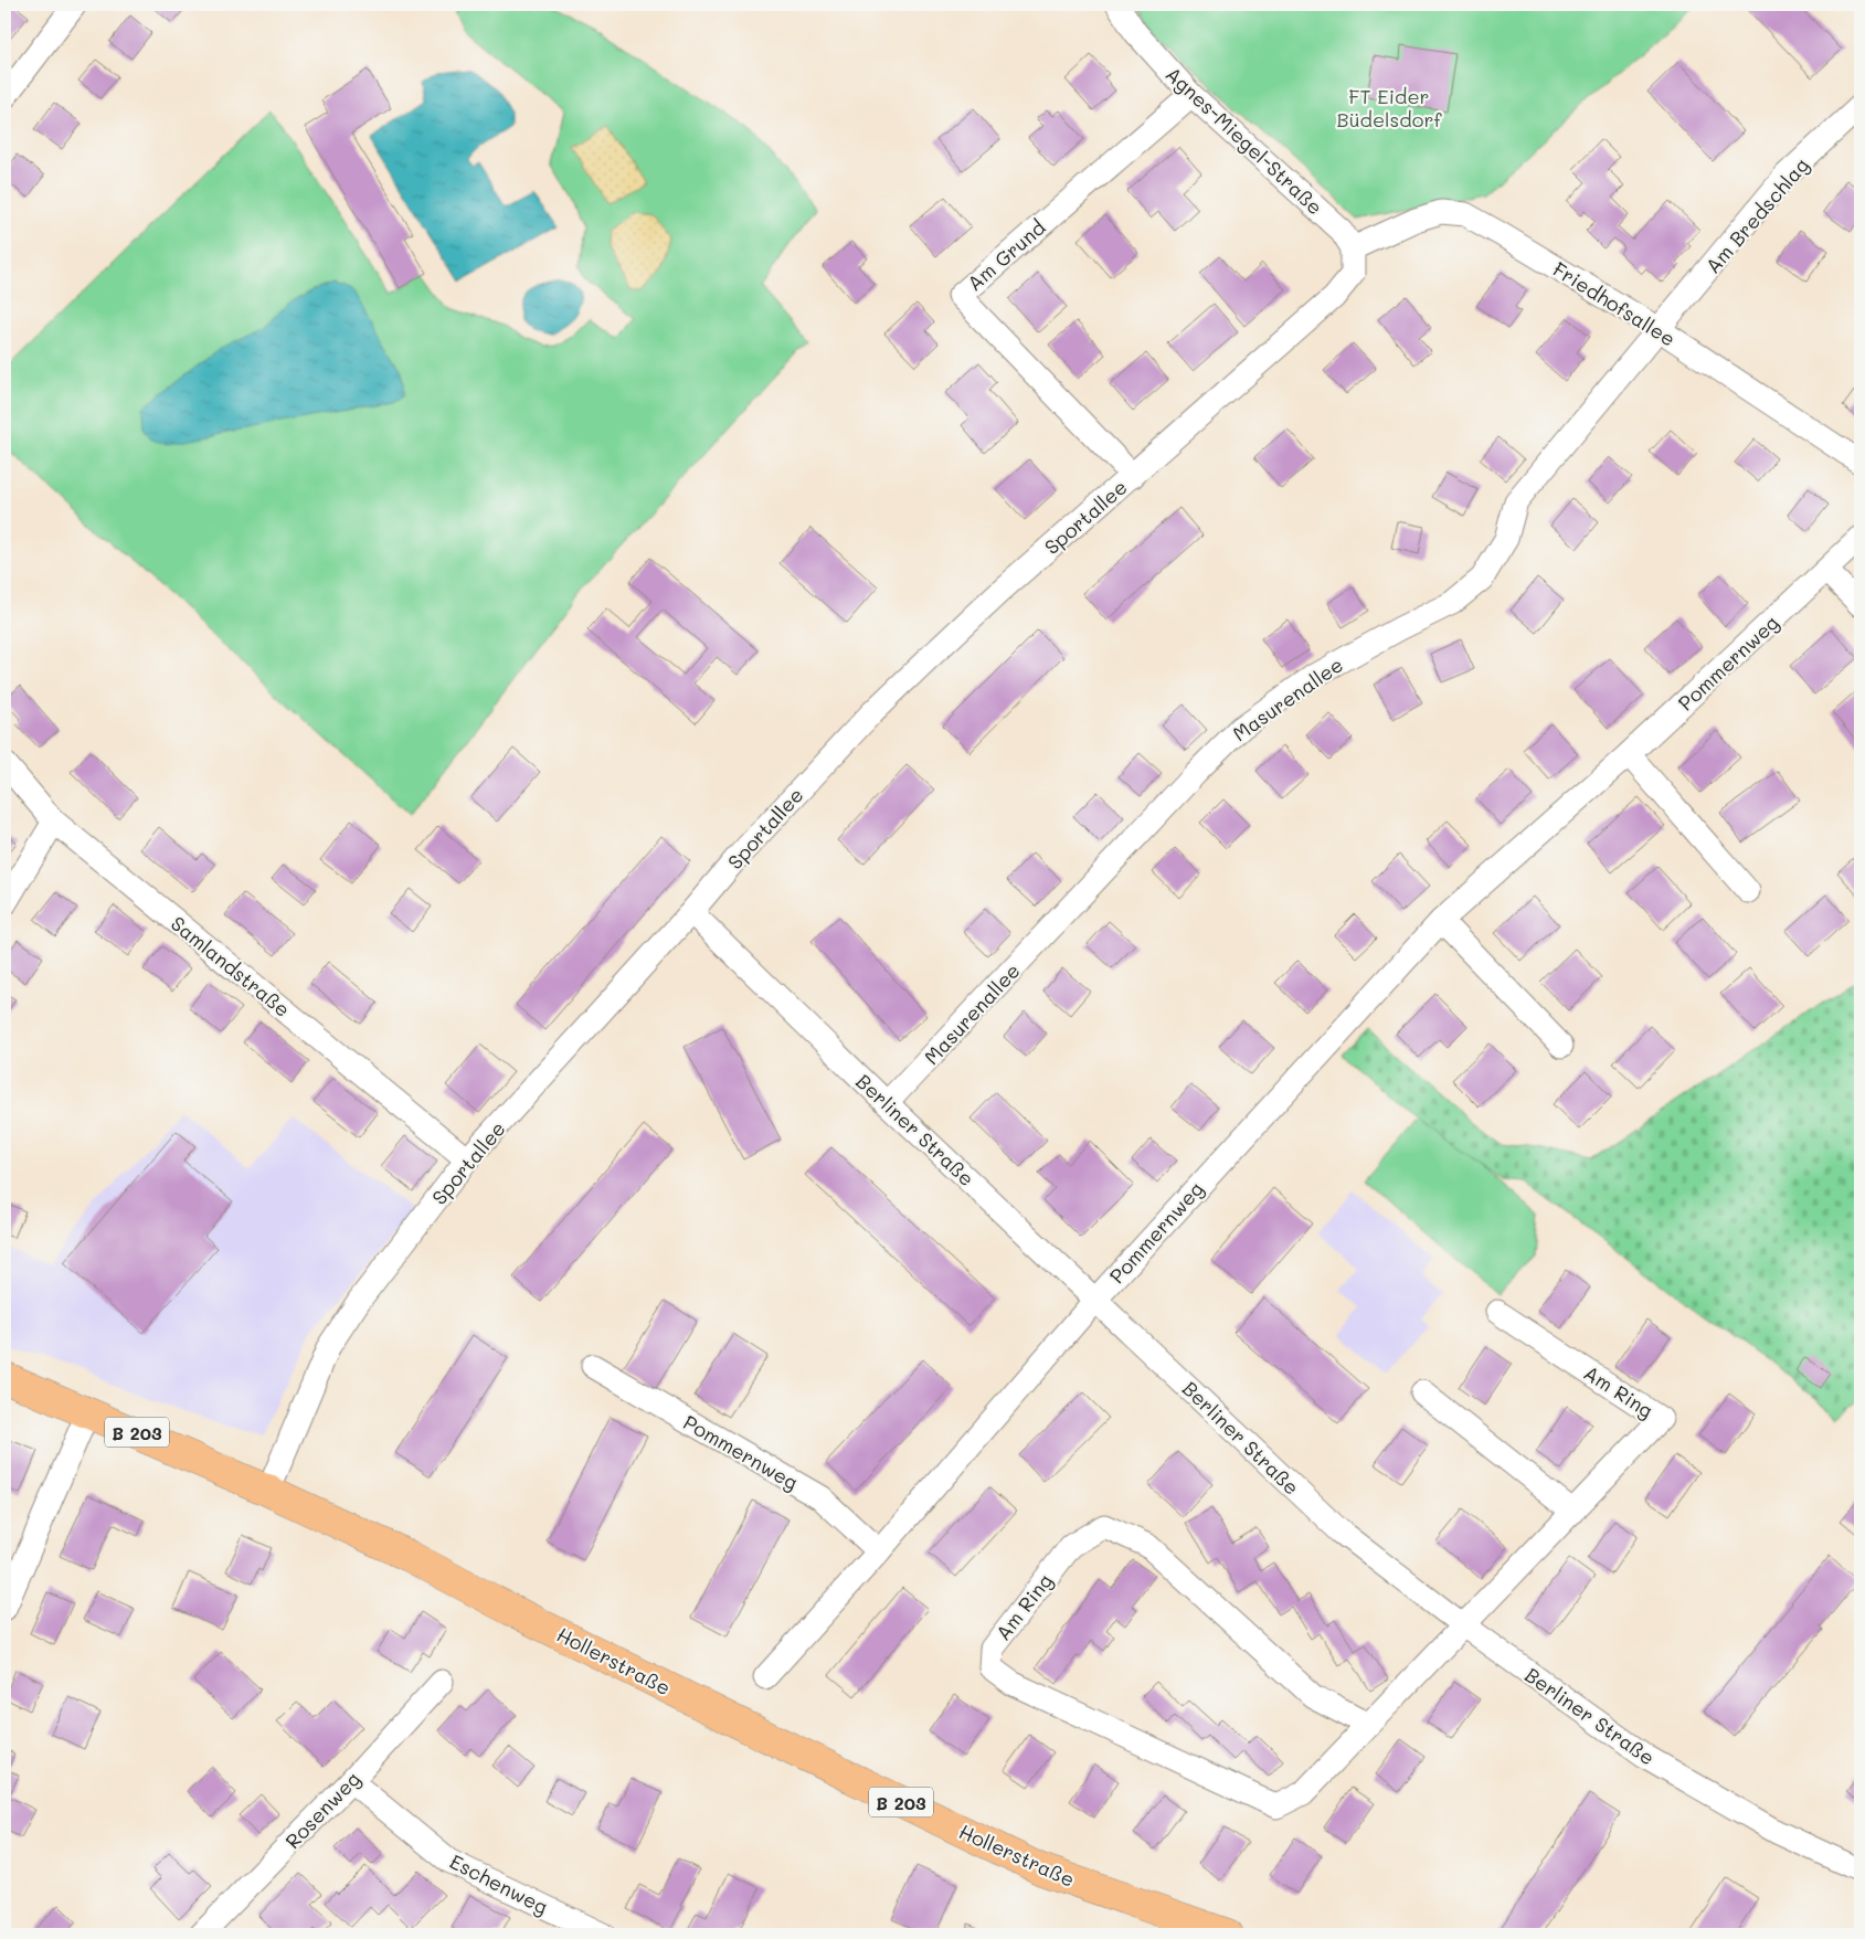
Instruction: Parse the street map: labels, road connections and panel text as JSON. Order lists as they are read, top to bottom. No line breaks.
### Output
{"streets":{"main road":["B 203","Hollerstraße"],"street":["Agnes-Miegel-Straße","Am Bredschlag","Am Grund","Friedhofsallee","Sportallee","Pommernweg","Masurenallee","Samlandstraße","Berliner Straße","Am Ring","Rosenweg","Eschenweg"]},"crossings":[["Agnes-Miegel-Straße","Am Grund"],["Agnes-Miegel-Straße","Friedhofsallee"],["Agnes-Miegel-Straße","Sportallee"],["Am Bredschlag","Friedhofsallee"],["Am Bredschlag","Masurenallee"],["Am Grund","Sportallee"],["Friedhofsallee","Sportallee"],["Friedhofsallee","Masurenallee"],["Sportallee","Samlandstraße"],["Sportallee","Berliner Straße"],["Sportallee","Hollerstraße"],["Pommernweg","Berliner Straße"],["Masurenallee","Berliner Straße"],["Berliner Straße","Am Ring"],["Rosenweg","Eschenweg"]],"parks":["FT Eider Büdelsdorf"]}
